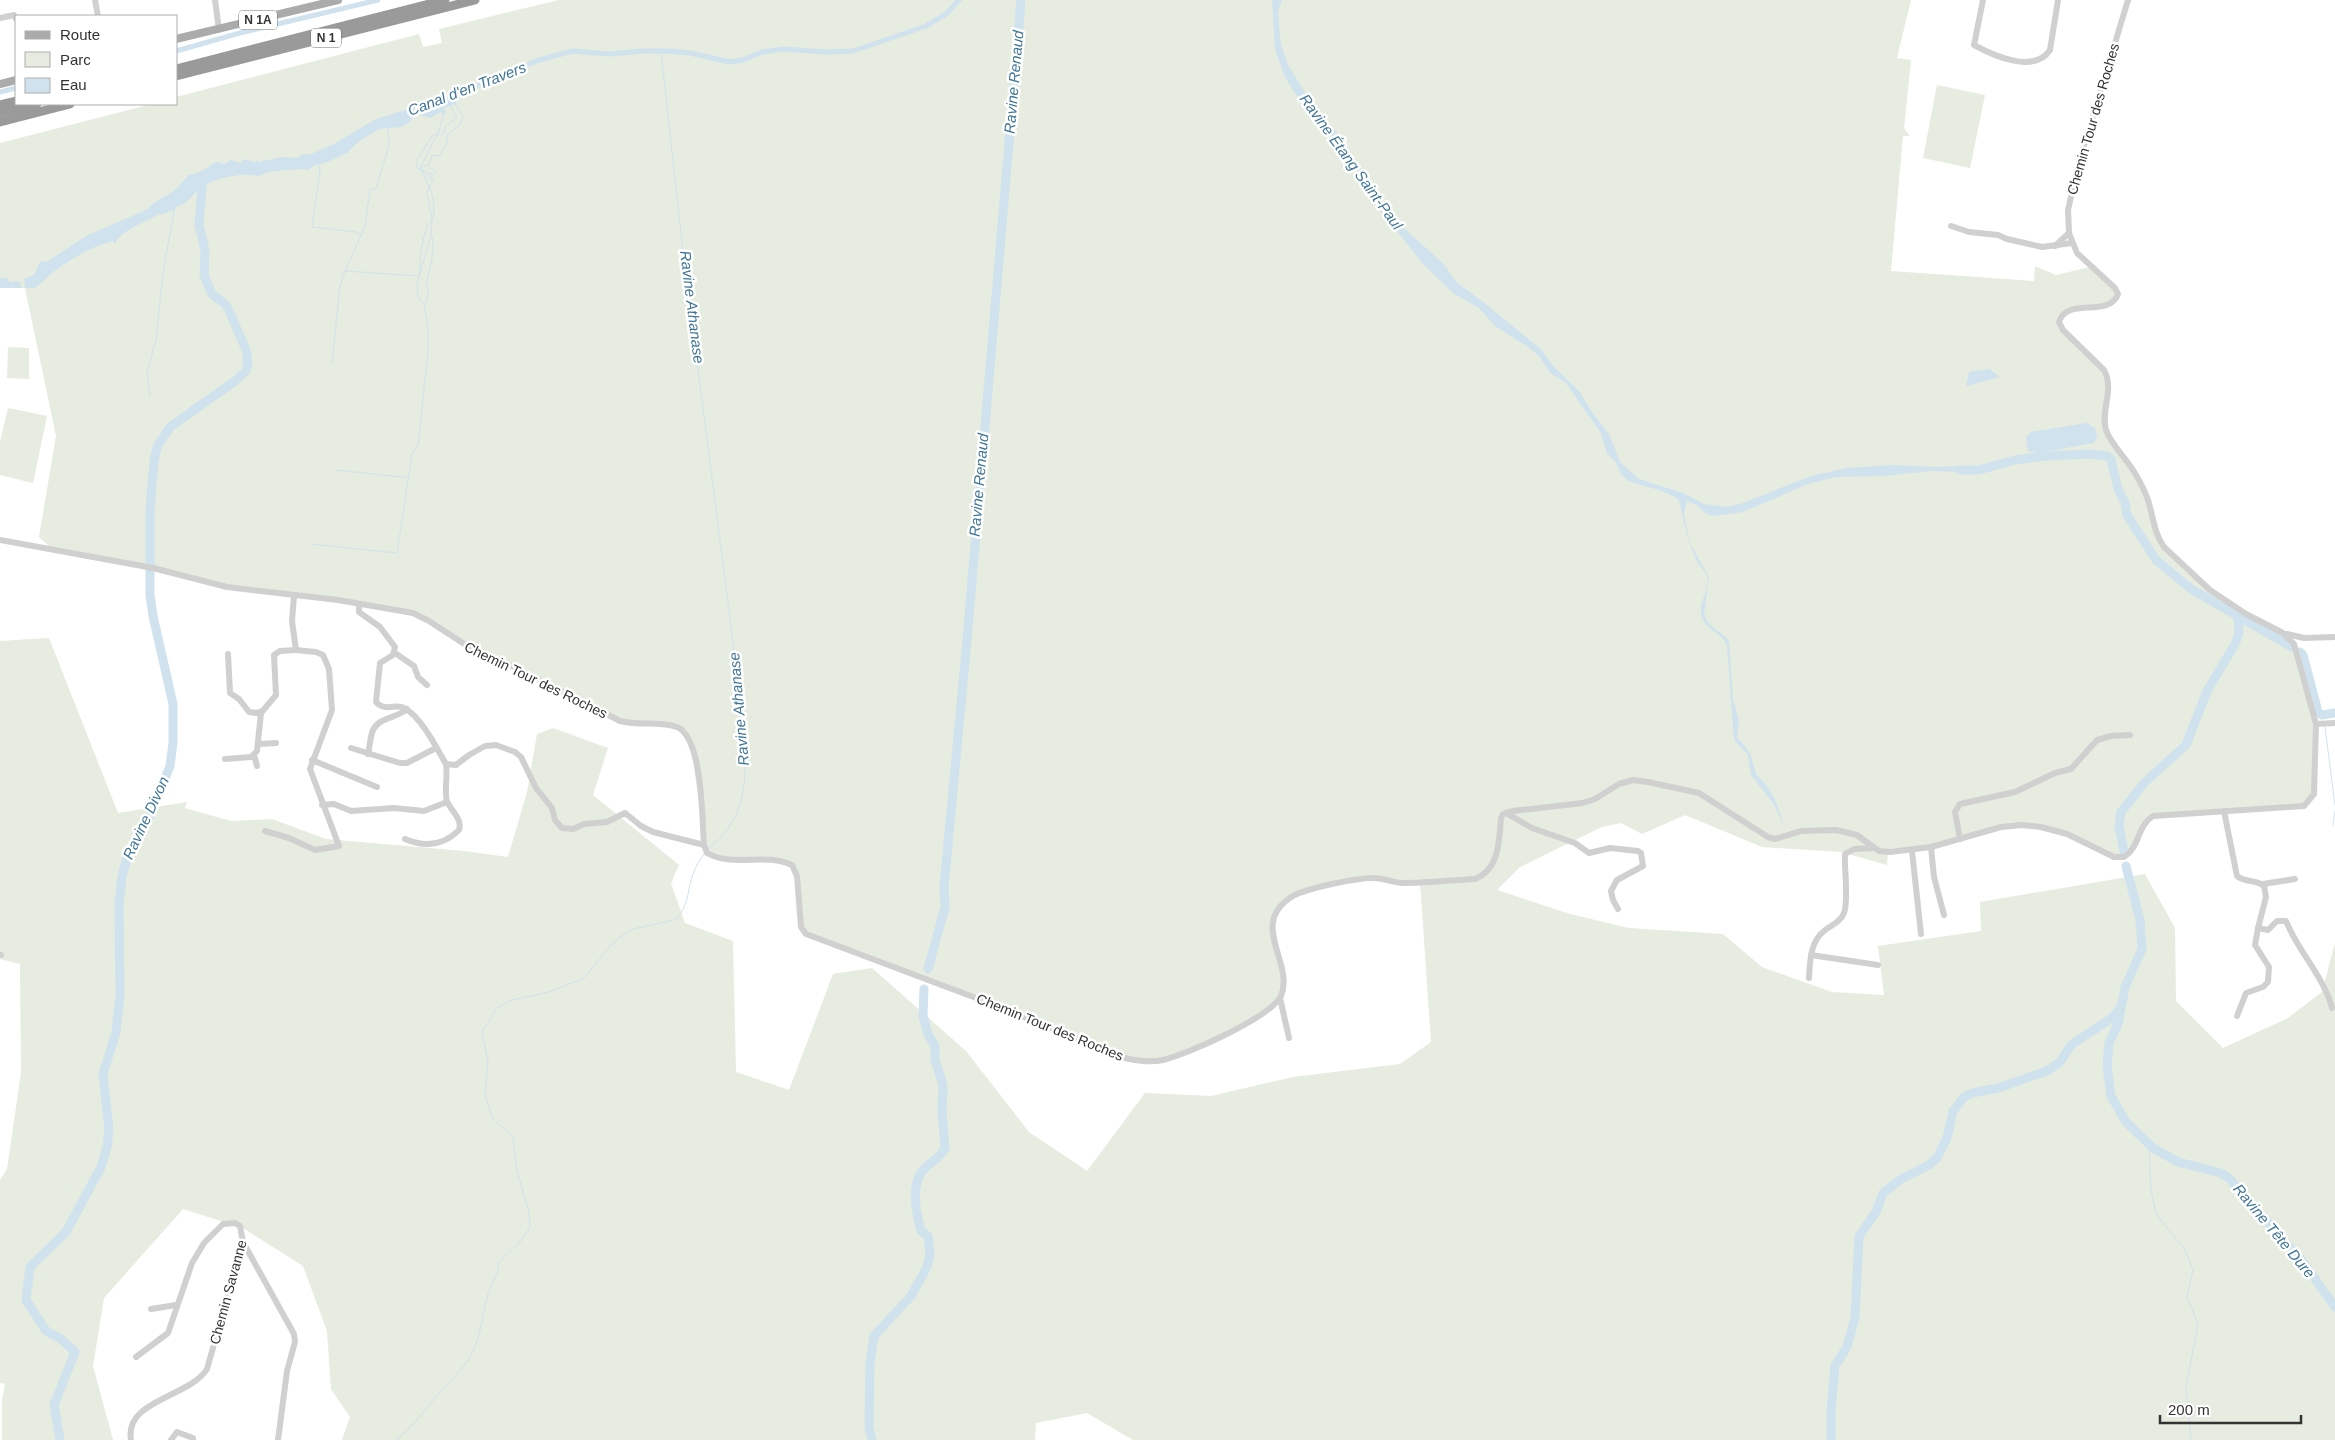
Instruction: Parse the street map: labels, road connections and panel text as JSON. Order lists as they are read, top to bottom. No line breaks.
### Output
{"streets":{"highway":["N 1"],"main road":["N 1A"],"street":["Chemin Tour des Roches","Chemin Savanne"]},"water":["Ravine Renaud","Canal d'en Travers","Ravine Étang Saint-Paul","Ravine Athanase","Ravine Divon","Ravine Tête Dure"],"legend":["Route","Parc","Eau"],"scale_bar":"200 m"}
